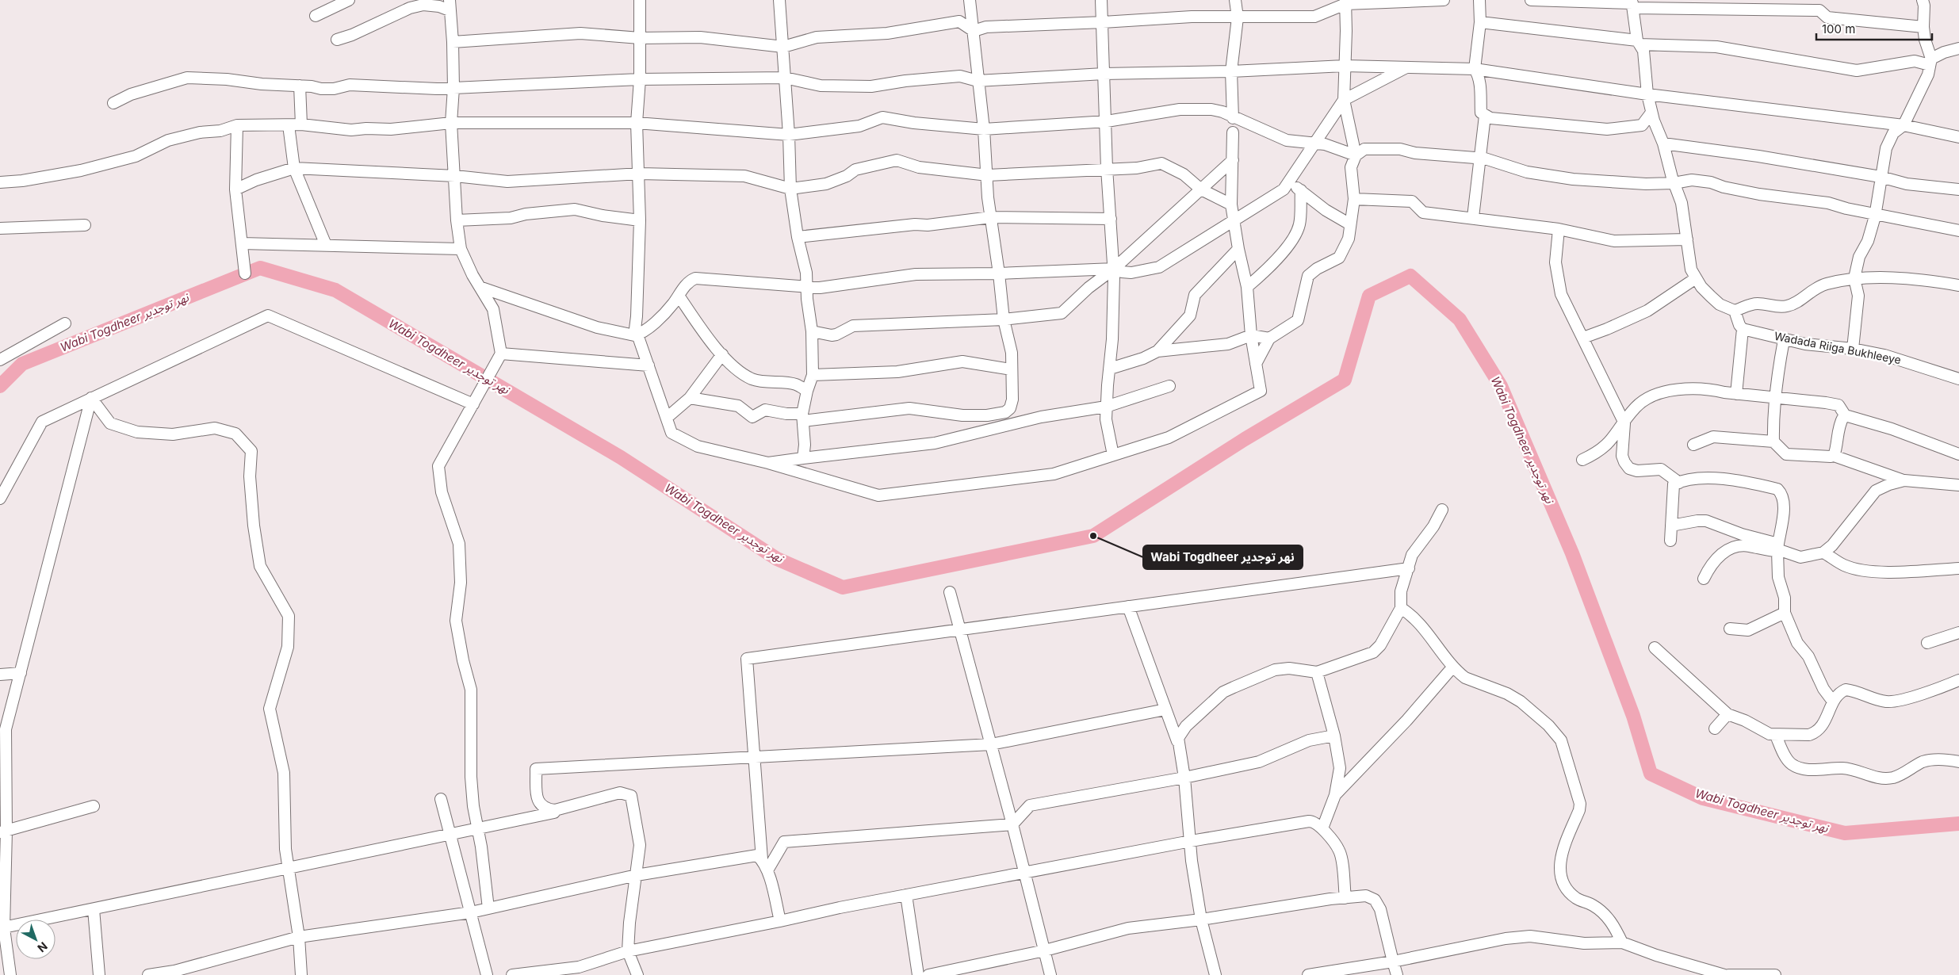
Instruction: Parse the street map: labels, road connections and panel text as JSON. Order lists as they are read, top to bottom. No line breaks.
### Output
{"streets":{"street":["Wadada Riiga Bukhleeye"]},"water":["Wabi Togdheer نهر توجدير"],"places":["Wabi Togdheer نهر توجدير"],"scale_bar":"100 m","north":"bottom right"}
